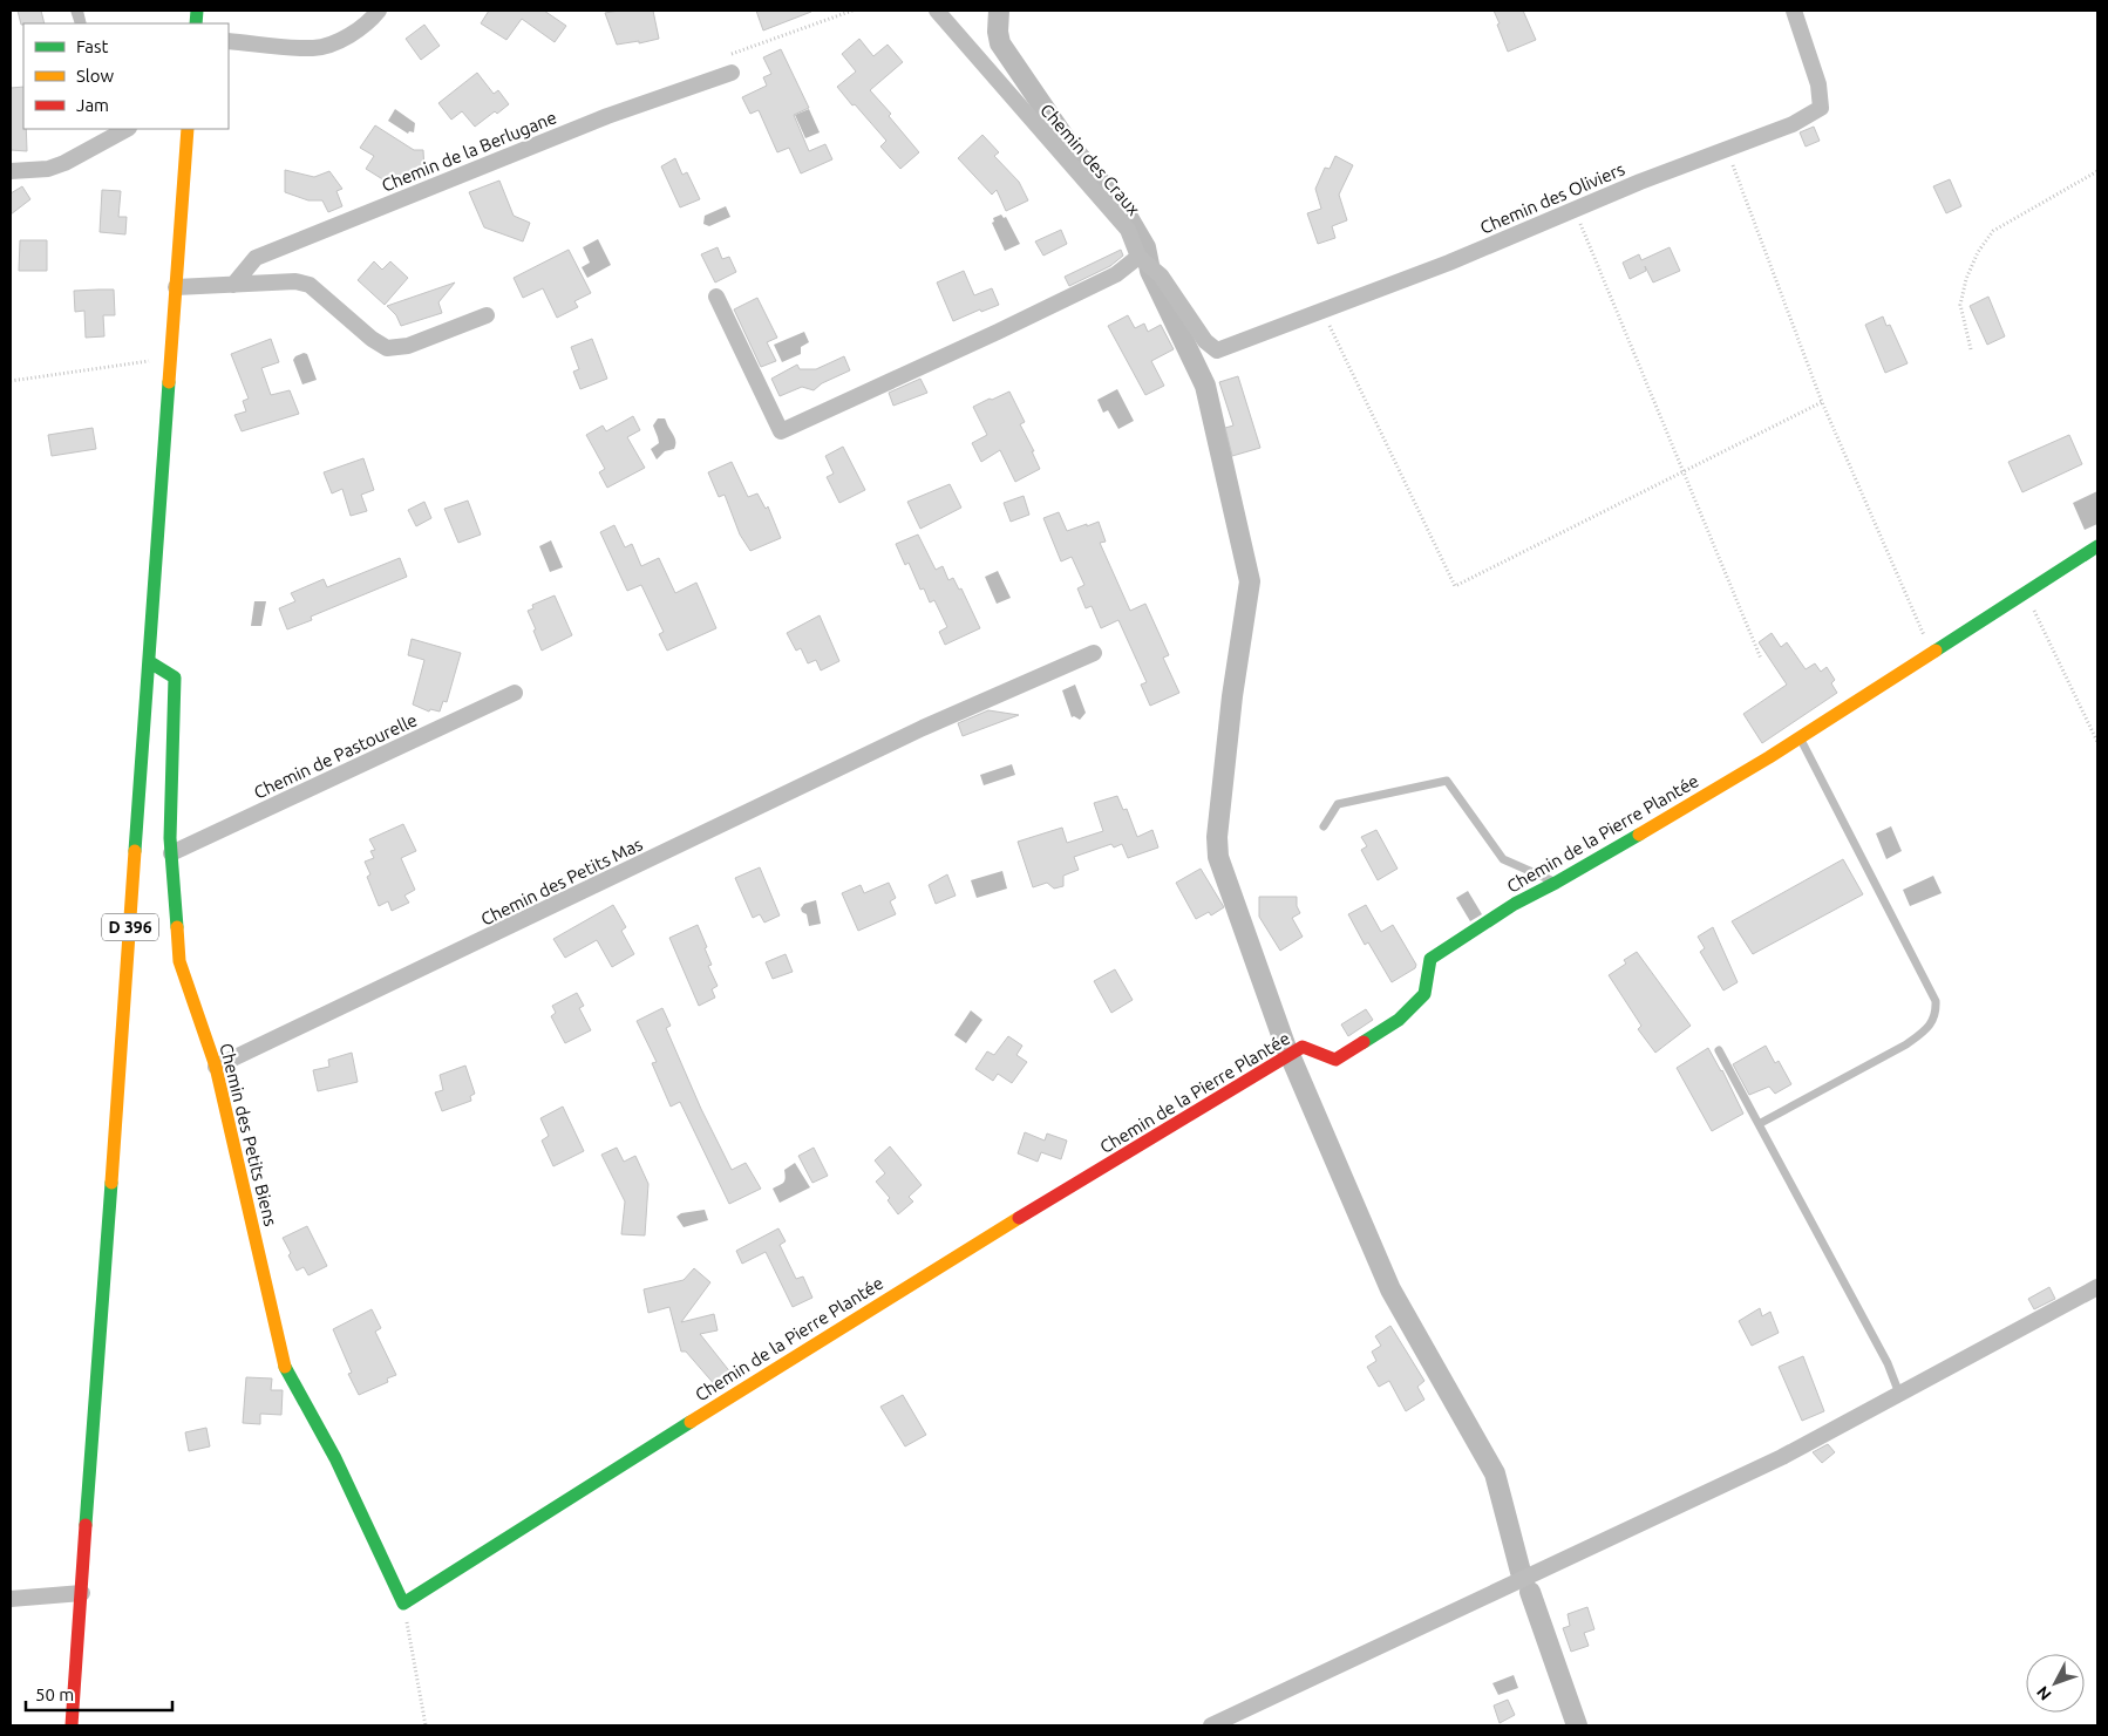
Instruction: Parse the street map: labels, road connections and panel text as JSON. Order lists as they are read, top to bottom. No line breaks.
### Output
{"streets":{"street":["Chemin de la Berlugane","Chemin des Craux","Chemin des Oliviers","Chemin de Pastourelle","Chemin de la Pierre Plantée","Chemin des Petits Mas","D 396","Chemin des Petits Biens"]},"crossings":[["Chemin des Craux","Chemin des Oliviers"],["Chemin de Pastourelle","Chemin des Petits Biens"],["Chemin de la Pierre Plantée","Chemin des Petits Biens"],["Chemin des Petits Mas","Chemin des Petits Biens"],["D 396","Chemin des Petits Biens"]],"legend":["Fast","Slow","Jam"],"scale_bar":"50 m","north":"bottom left"}
